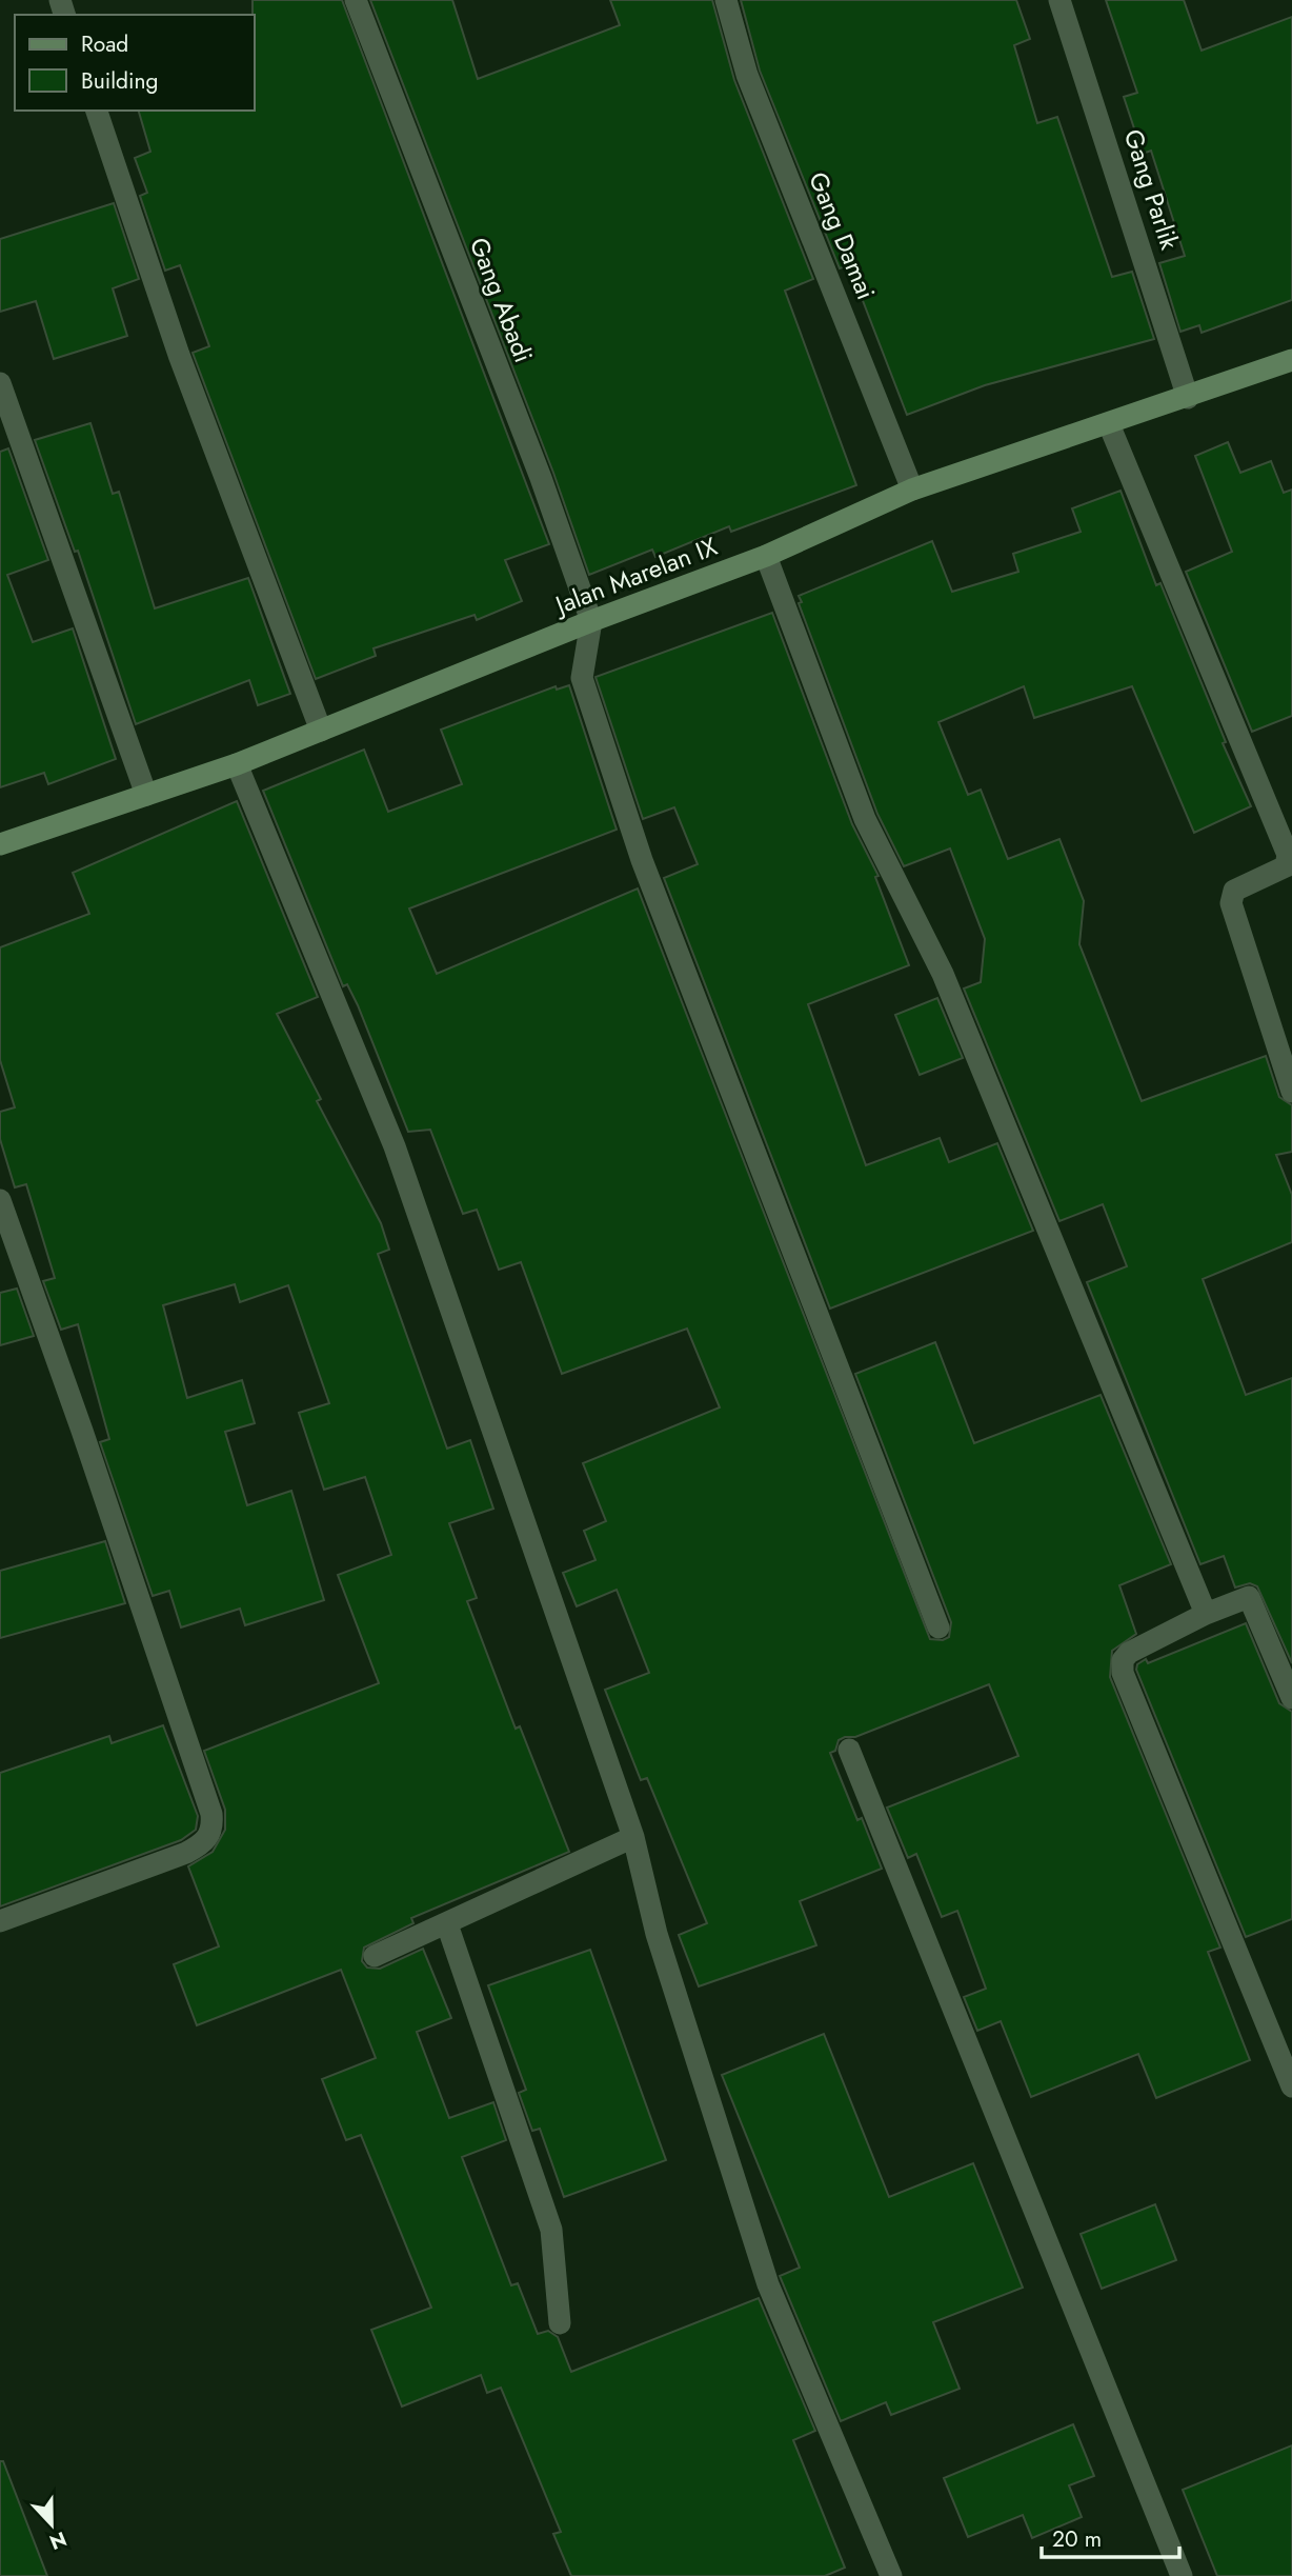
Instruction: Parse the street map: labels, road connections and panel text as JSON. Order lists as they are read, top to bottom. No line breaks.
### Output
{"streets":{"main road":["Jalan Marelan IX"],"street":["Gang Parlik","Gang Damai","Gang Abadi"]},"crossings":[["Gang Parlik","Jalan Marelan IX"],["Gang Damai","Jalan Marelan IX"],["Gang Abadi","Jalan Marelan IX"]],"legend":["Road","Building"],"scale_bar":"20 m","north":"bottom"}
